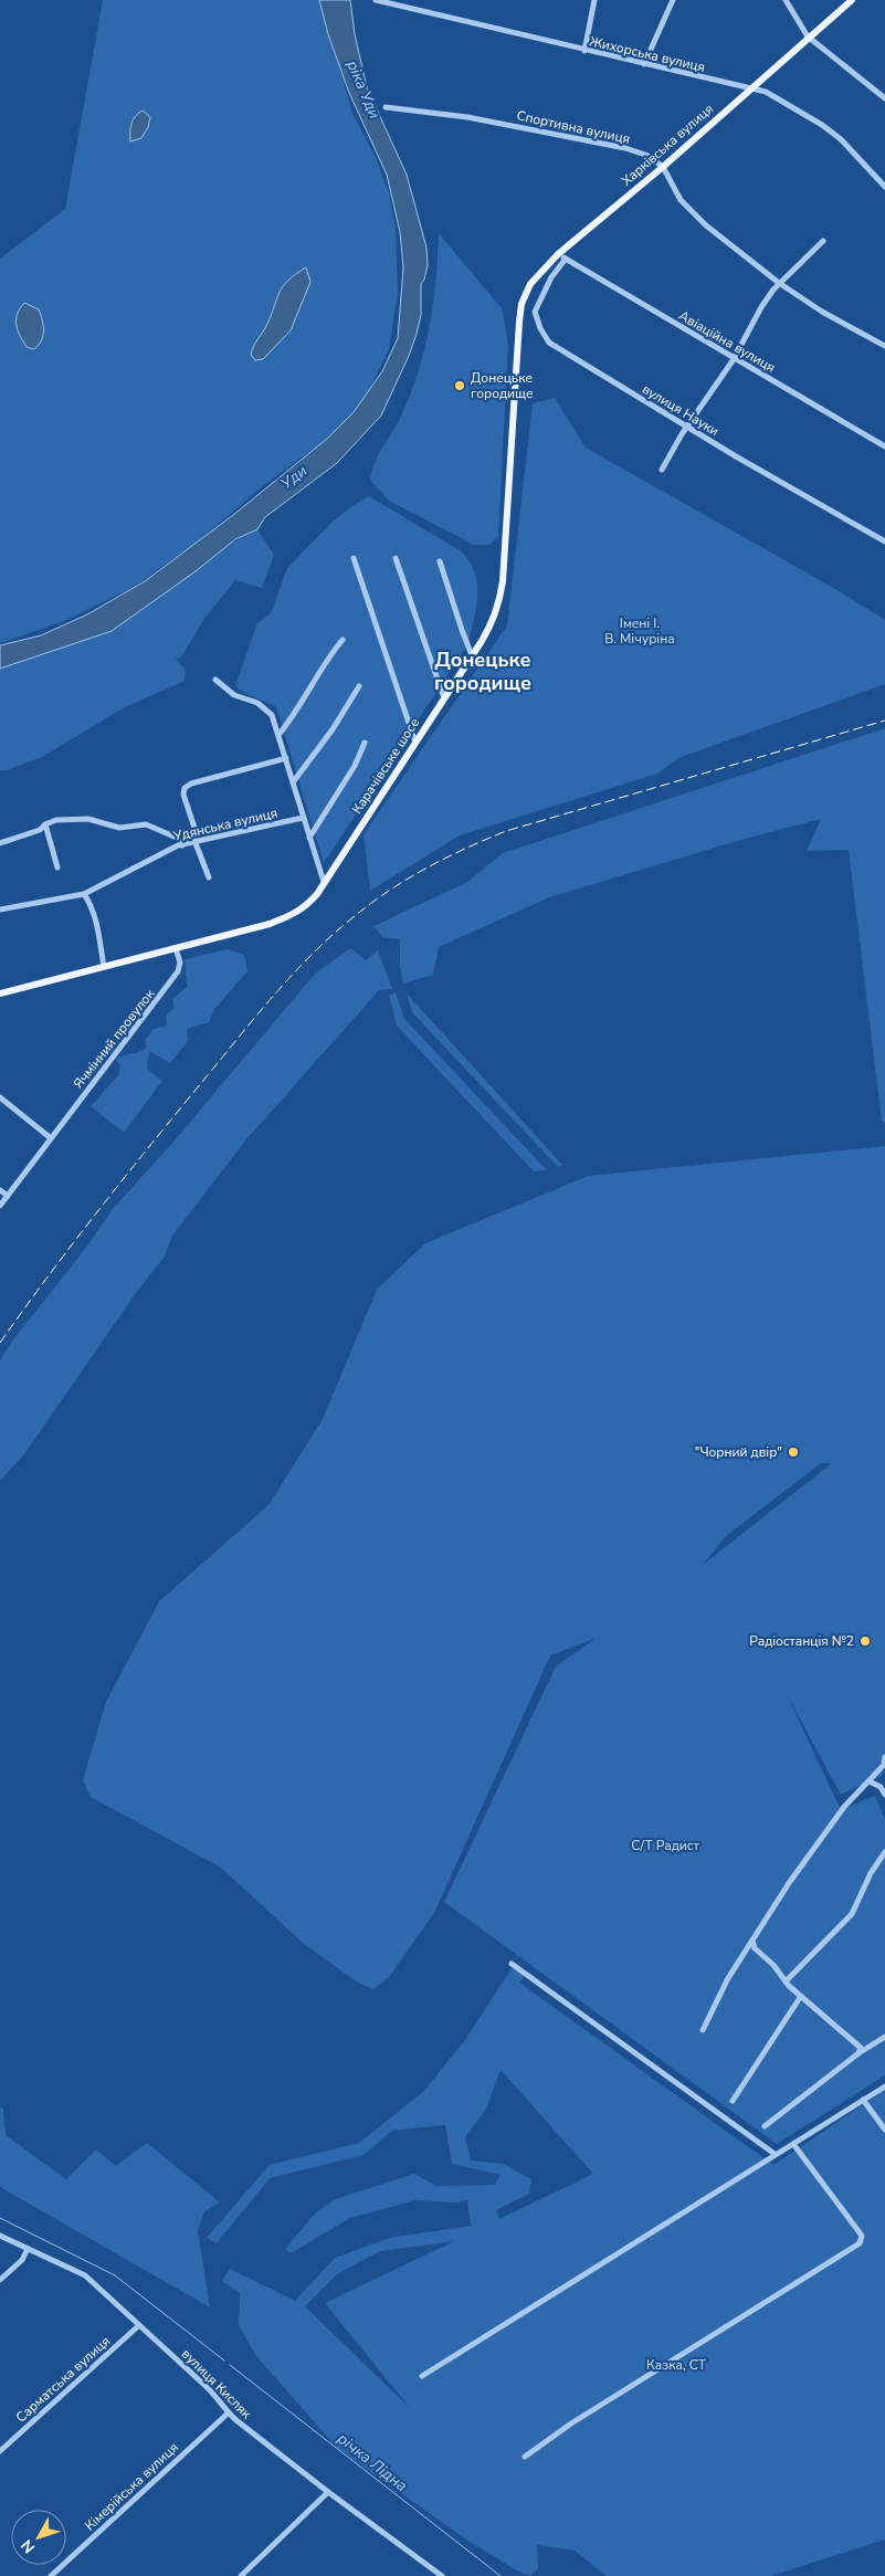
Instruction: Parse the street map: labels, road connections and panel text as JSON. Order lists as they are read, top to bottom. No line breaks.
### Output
{"streets":{"main road":["Харківська вулиця","Карачівське шосе"],"street":["Жихорська вулиця","Спортивна вулиця","Авіаційна вулиця","вулиця Науки","Удянська вулиця","Ячмінний провулок","Сарматська вулиця","вулиця Кисляк","Кімерійська вулиця"]},"crossings":[["Жихорська вулиця","Харківська вулиця"],["Спортивна вулиця","Харківська вулиця"],["Харківська вулиця","Авіаційна вулиця"],["Харківська вулиця","вулиця Науки"],["Харківська вулиця","Карачівське шосе"],["Авіаційна вулиця","вулиця Науки"],["Карачівське шосе","Ячмінний провулок"],["Сарматська вулиця","вулиця Кисляк"],["вулиця Кисляк","Кімерійська вулиця"]],"districts":["Донецьке городище"],"water":["ріка Уди","Уди","річка Лідна"],"parks":["Імені І. В. Мічуріна","С/Т Радист","Казка, СТ"],"places":["Донецьке городище","\"Чорний двір\"","Радiостанцiя №2"],"north":"bottom left"}
